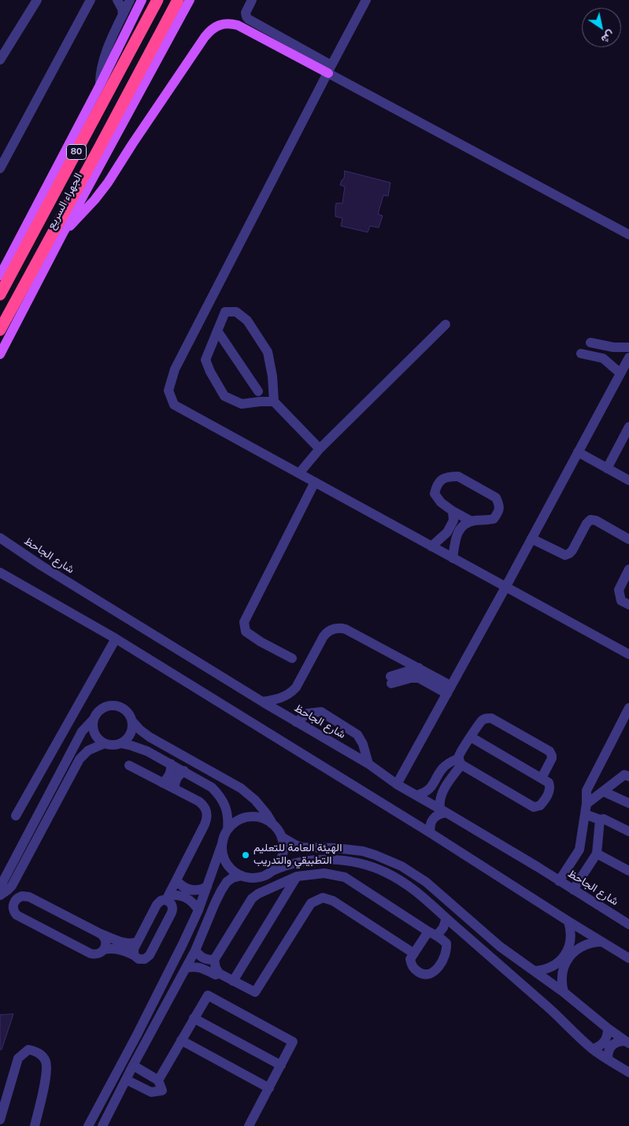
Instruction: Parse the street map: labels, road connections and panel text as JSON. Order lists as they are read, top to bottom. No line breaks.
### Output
{"streets":{"highway":["80","الجهراء السريع"],"street":["شارع الجاحظ"]},"places":["الهيئة العامة للتعليم التطبيقي والتدريب"],"north":"bottom right"}
